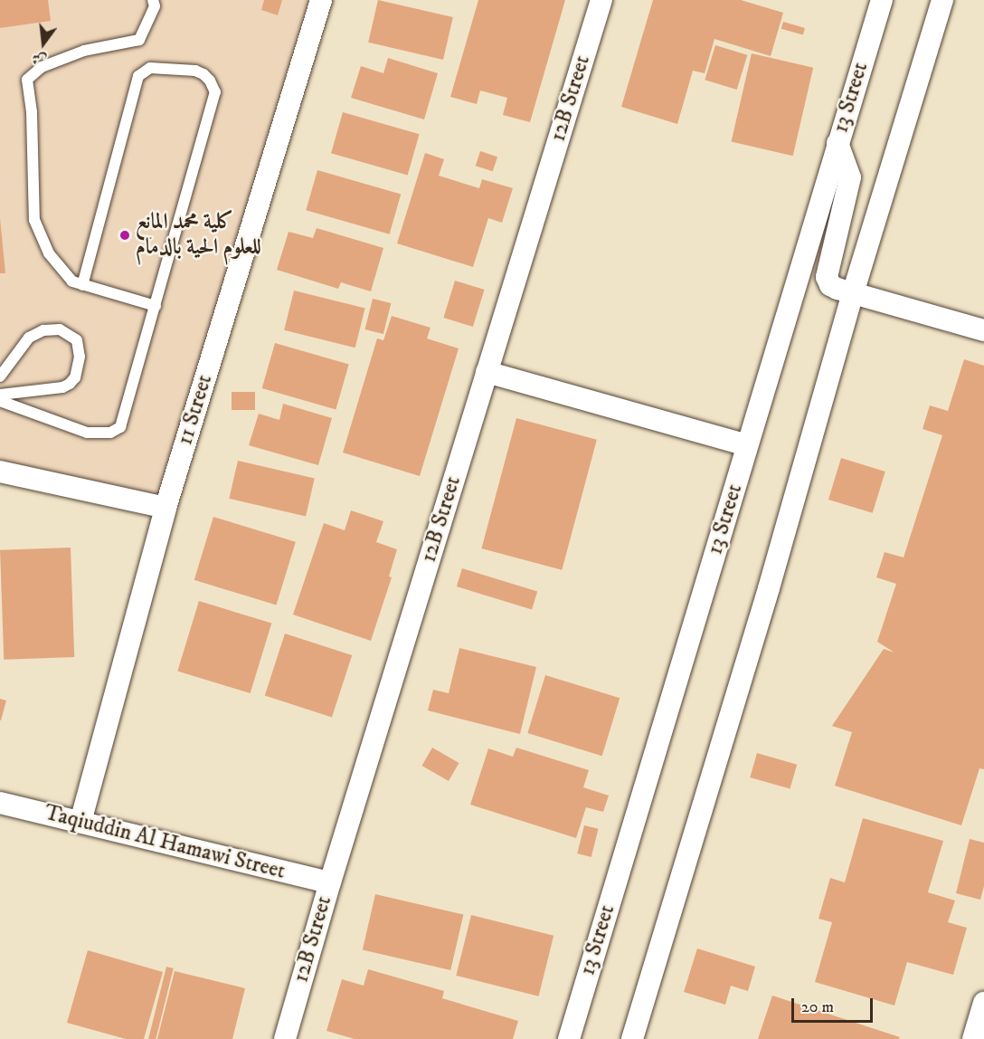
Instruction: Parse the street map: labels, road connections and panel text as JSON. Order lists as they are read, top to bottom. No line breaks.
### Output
{"streets":{"street":["13 Street","12B Street","11 Street","Taqiuddin Al Hamawi Street"]},"crossings":[["12B Street","Taqiuddin Al Hamawi Street"],["11 Street","Taqiuddin Al Hamawi Street"]],"places":["كلية محمد المانع للعلوم الحية بالدمام"],"scale_bar":"20 m","north":"bottom"}
